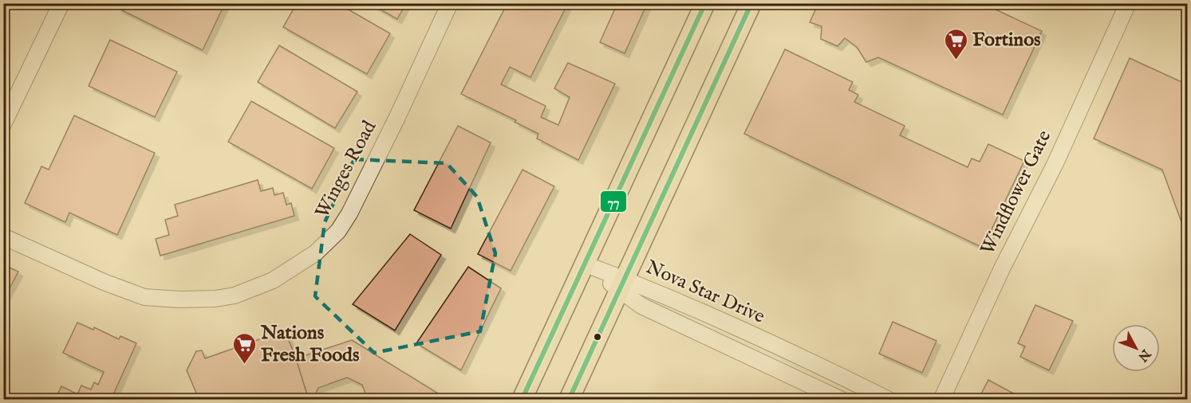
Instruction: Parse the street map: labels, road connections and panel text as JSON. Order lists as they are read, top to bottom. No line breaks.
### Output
{"streets":{"street":["Winges Road","Windflower Gate","Nova Star Drive"]},"places":{"supermarket":["Fortinos","Nations Fresh Foods"]},"lines":["transit line 77"],"north":"bottom right"}
